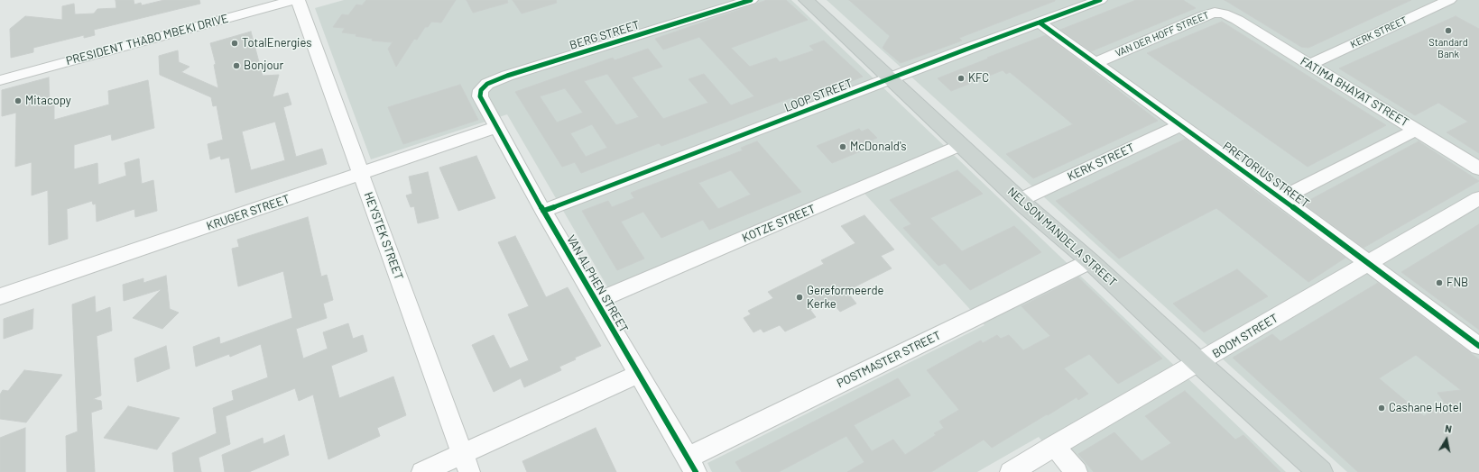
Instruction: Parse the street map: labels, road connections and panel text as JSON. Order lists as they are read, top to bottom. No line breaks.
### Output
{"streets":{"main road":["NELSON MANDELA STREET"],"street":["KERK STREET","VAN DER HOFF STREET","BERG STREET","PRESIDENT THABO MBEKI DRIVE","FATIMA BHAYAT STREET","LOOP STREET","PRETORIUS STREET","KRUGER STREET","KOTZE STREET","HEYSTEK STREET","VAN ALPHEN STREET","BOOM STREET","POSTMASTER STREET"]},"crossings":[["KERK STREET","FATIMA BHAYAT STREET"],["KERK STREET","PRETORIUS STREET"],["KERK STREET","NELSON MANDELA STREET"],["VAN DER HOFF STREET","FATIMA BHAYAT STREET"],["VAN DER HOFF STREET","PRETORIUS STREET"],["BERG STREET","VAN ALPHEN STREET"],["LOOP STREET","PRETORIUS STREET"],["LOOP STREET","NELSON MANDELA STREET"],["LOOP STREET","VAN ALPHEN STREET"],["PRETORIUS STREET","BOOM STREET"],["KRUGER STREET","HEYSTEK STREET"],["KRUGER STREET","VAN ALPHEN STREET"],["KOTZE STREET","NELSON MANDELA STREET"],["KOTZE STREET","VAN ALPHEN STREET"],["NELSON MANDELA STREET","BOOM STREET"],["NELSON MANDELA STREET","POSTMASTER STREET"],["VAN ALPHEN STREET","POSTMASTER STREET"]],"places":["Standard Bank","TotalEnergies","Bonjour","KFC","Mitacopy","McDonald's","FNB","Gereformeerde Kerke","Cashane Hotel"],"north":"top"}
